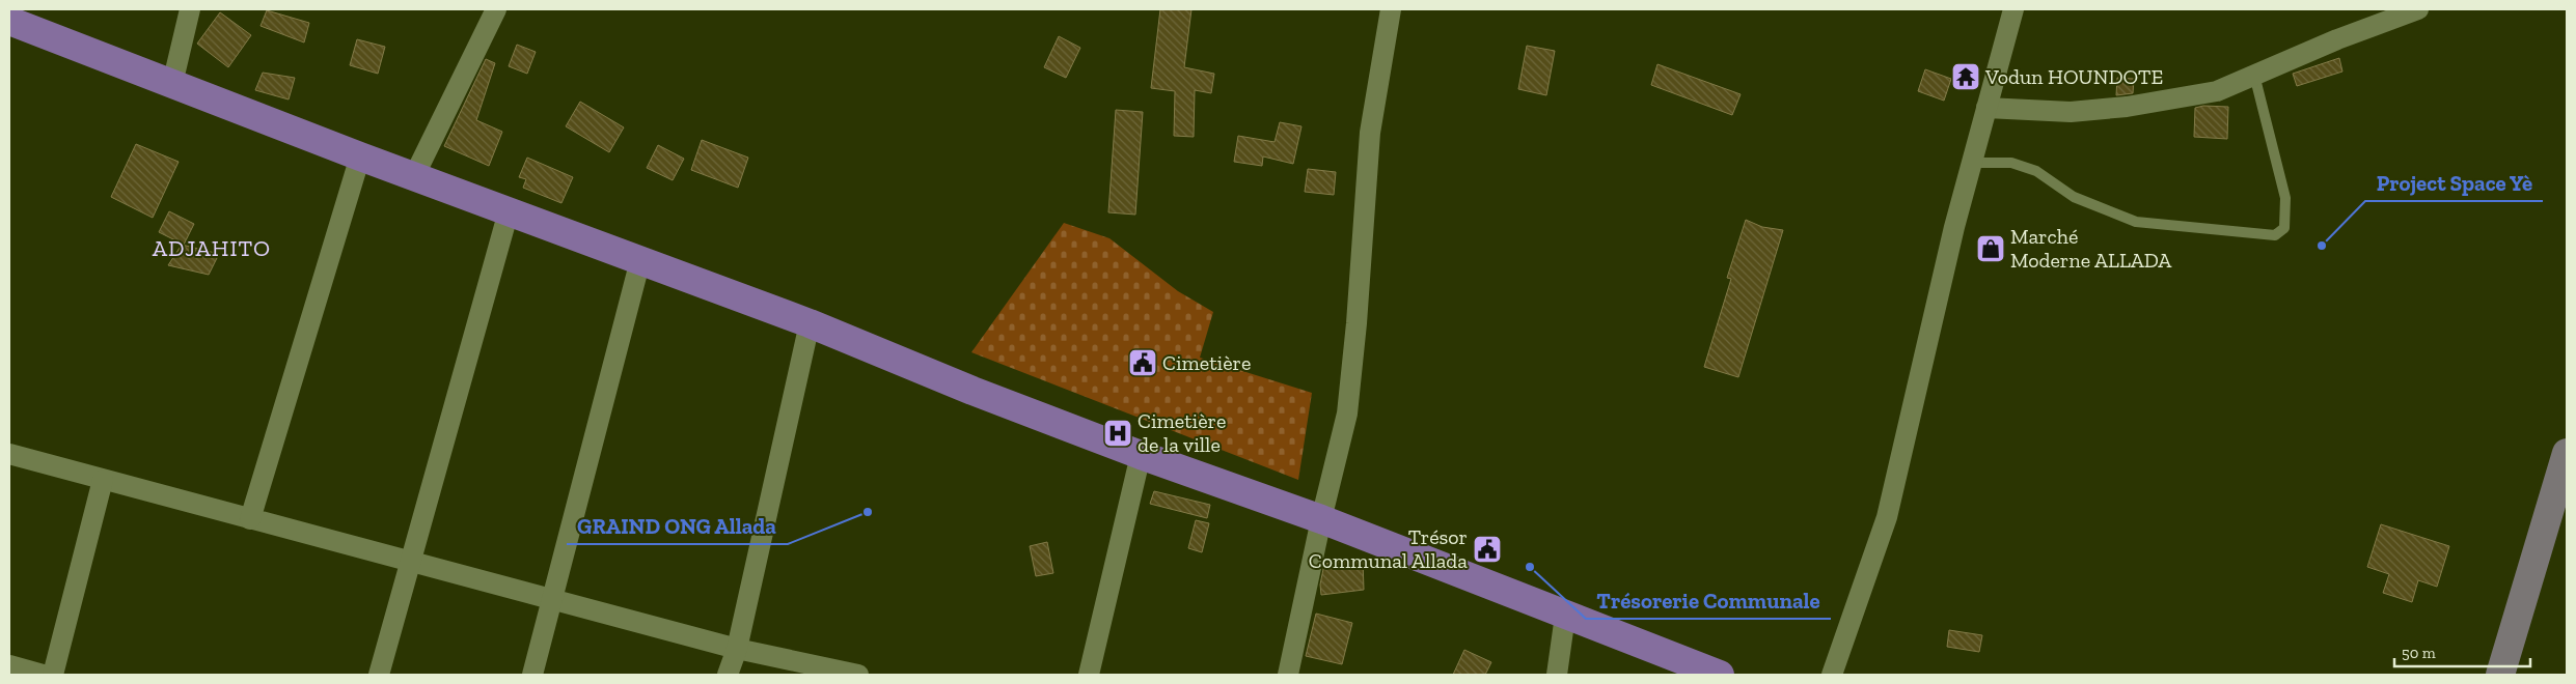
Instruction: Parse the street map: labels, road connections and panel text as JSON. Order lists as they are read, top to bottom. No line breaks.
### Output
{"districts":["ADJAHITO"],"places":{"temple":["Vodun HOUNDOTE"],"other":["Project Space Yè","GRAIND ONG Allada","Trésorerie Communale"],"shop":["Marché Moderne ALLADA"],"public building":["Cimetière","Trésor Communal Allada"],"hospital":["Cimetière de la ville"]},"scale_bar":"50 m"}
